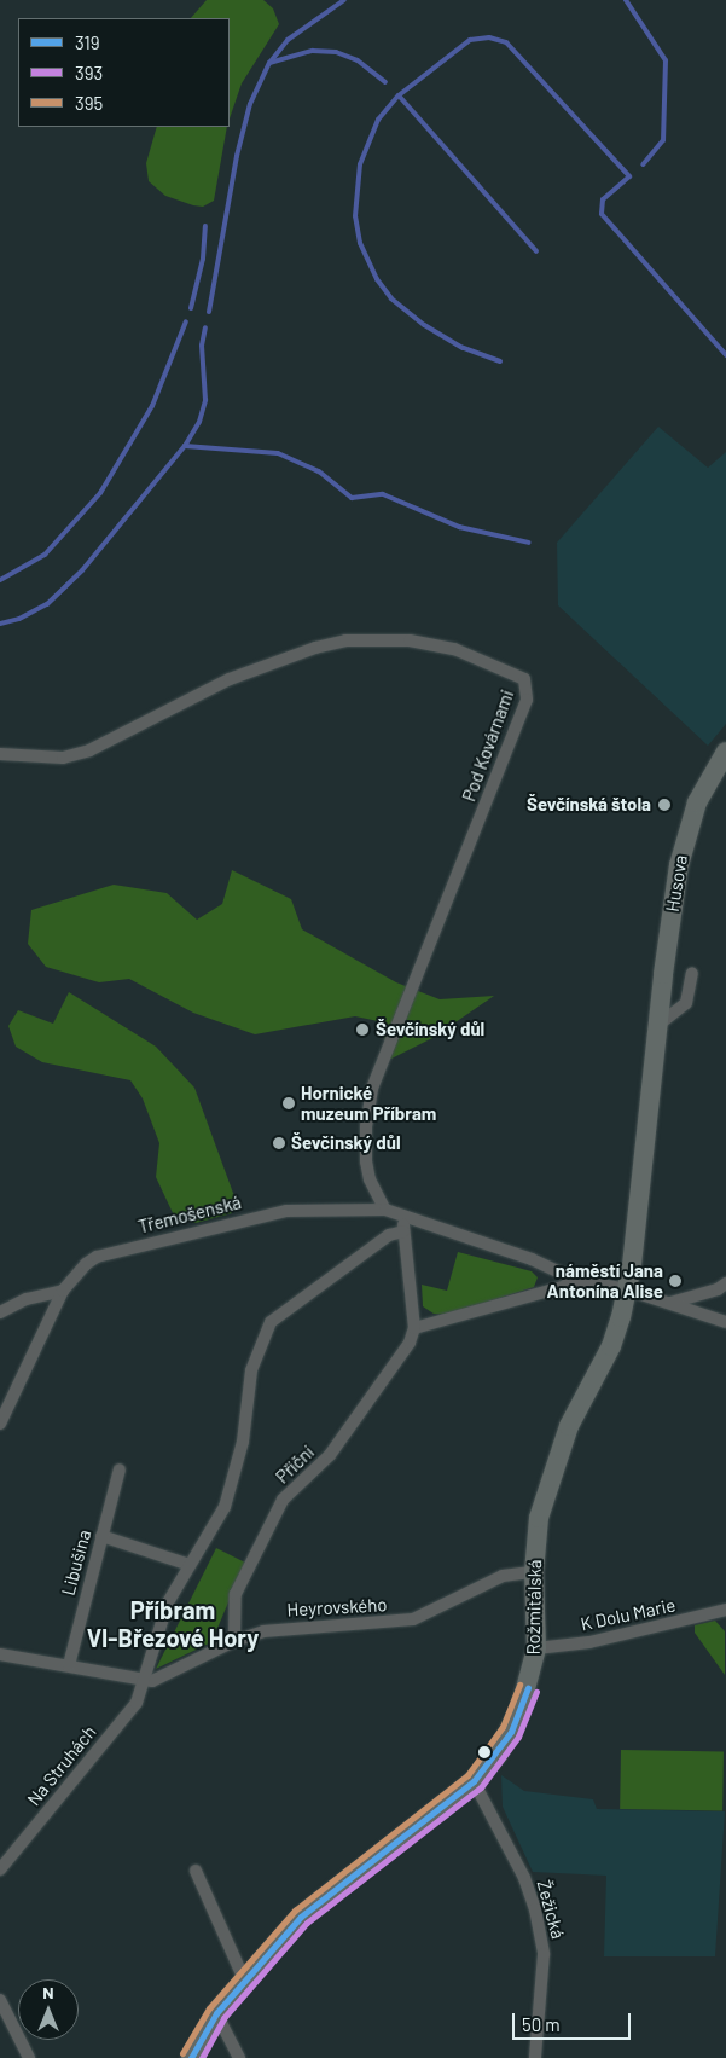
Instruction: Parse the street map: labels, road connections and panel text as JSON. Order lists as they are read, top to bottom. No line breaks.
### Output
{"streets":{"main road":["Husova","Rožmitálská"],"street":["Pod Kovárnami","Třemošenská","Příční","Libušina","Heyrovského","K Dolu Marie","Na Struhách","Žežická"]},"crossings":[["Pod Kovárnami","Třemošenská"],["Husova","Třemošenská"],["Husova","Rožmitálská"],["Třemošenská","Rožmitálská"],["Příční","Heyrovského"],["Libušina","Heyrovského"],["Heyrovského","Rožmitálská"],["Heyrovského","Na Struhách"],["Rožmitálská","K Dolu Marie"],["Rožmitálská","Žežická"]],"districts":["Příbram VI-Březové Hory"],"places":["Ševčínská štola","Ševčínský důl","Hornické muzeum Příbram","Ševčinský důl","náměstí Jana Antonína Alise"],"lines":["transit line 395","transit line 319","transit line 393"],"legend":["319","393","395"],"scale_bar":"50 m","north":"top"}
